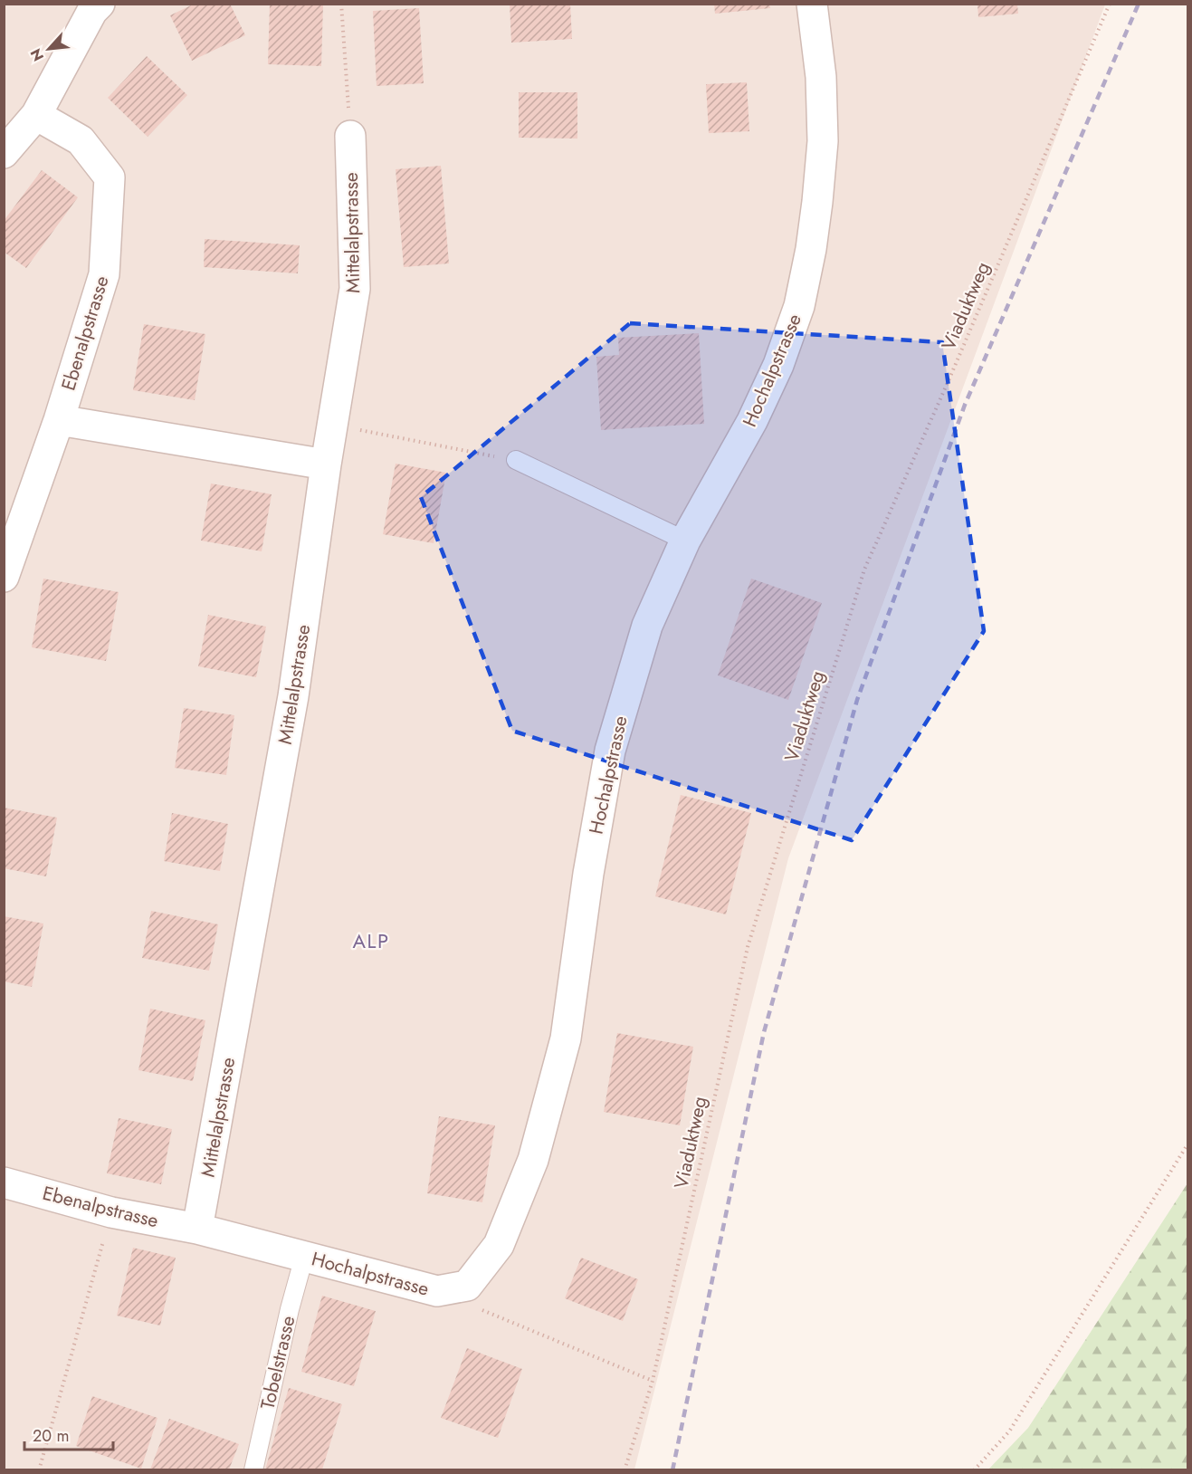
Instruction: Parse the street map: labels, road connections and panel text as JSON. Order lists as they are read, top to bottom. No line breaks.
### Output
{"streets":{"street":["Mittelalpstrasse","Ebenalpstrasse","Hochalpstrasse"],"lane":["Tobelstrasse"],"path":["Viaduktweg"]},"crossings":[["Mittelalpstrasse","Ebenalpstrasse"],["Mittelalpstrasse","Hochalpstrasse"],["Ebenalpstrasse","Hochalpstrasse"],["Hochalpstrasse","Tobelstrasse"]],"districts":["ALP"],"scale_bar":"20 m","north":"bottom left"}
